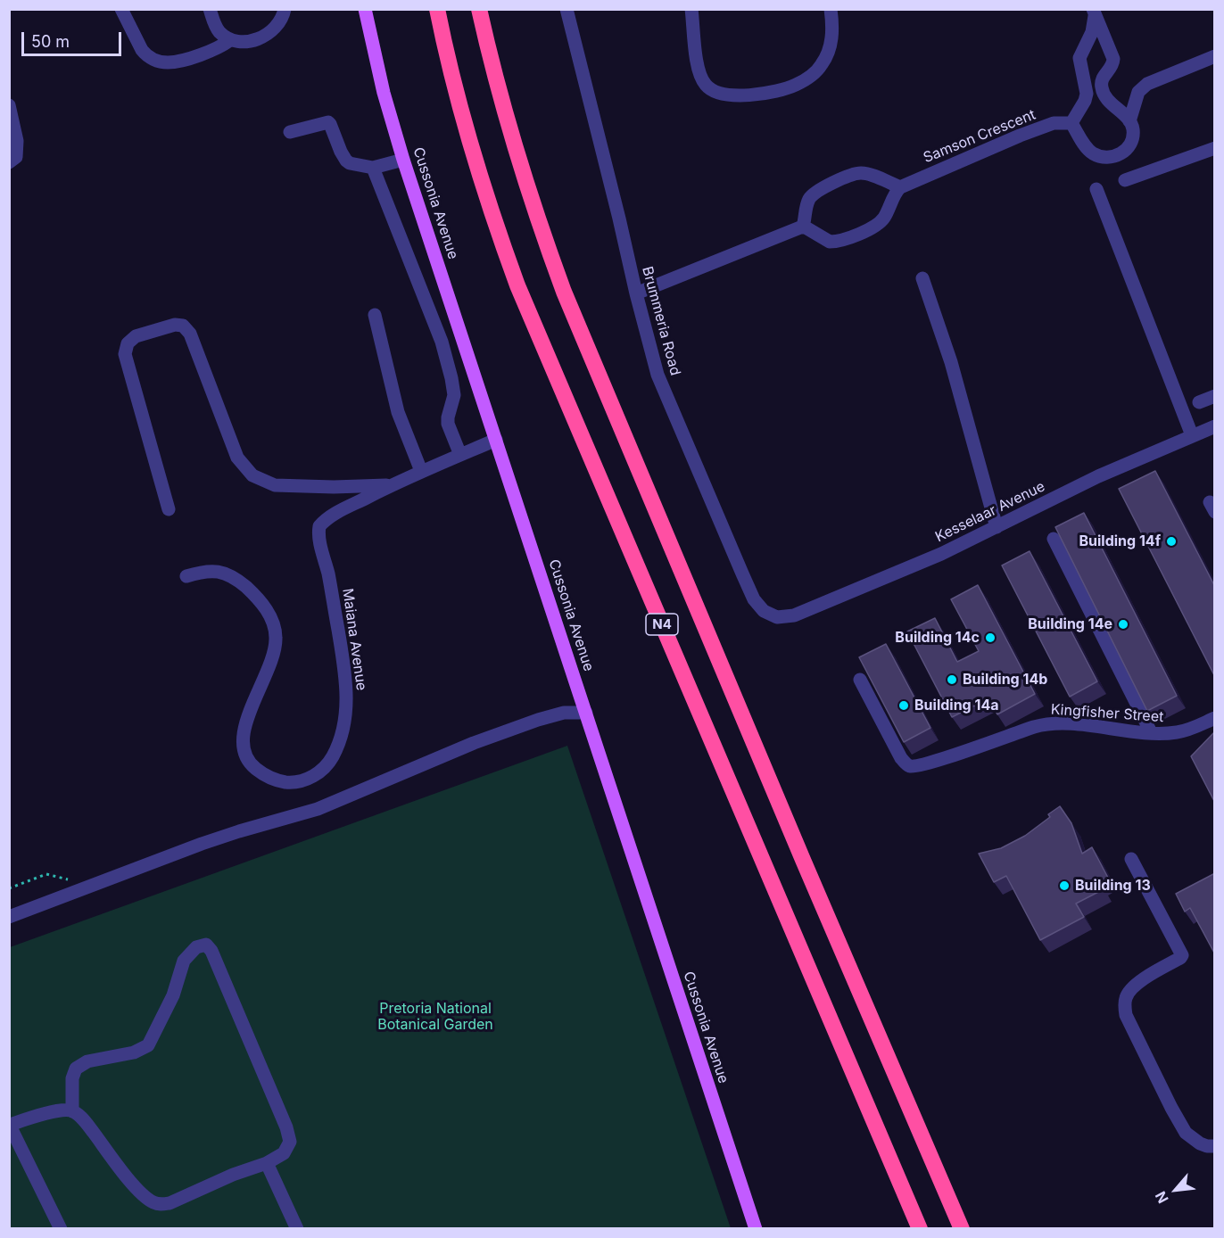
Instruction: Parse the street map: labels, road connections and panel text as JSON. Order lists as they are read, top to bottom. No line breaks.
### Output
{"streets":{"highway":["N4"],"main road":["Cussonia Avenue"],"street":["Samson Crescent","Brummeria Road","Kesselaar Avenue","Maiana Avenue","Kingfisher Street"]},"crossings":[["Cussonia Avenue","Maiana Avenue"],["Brummeria Road","Kesselaar Avenue"]],"parks":["Pretoria National Botanical Garden"],"places":["Building 14f","Building 14e","Building 14c","Building 14b","Building 14a","Building 13"],"scale_bar":"50 m","north":"bottom left"}
